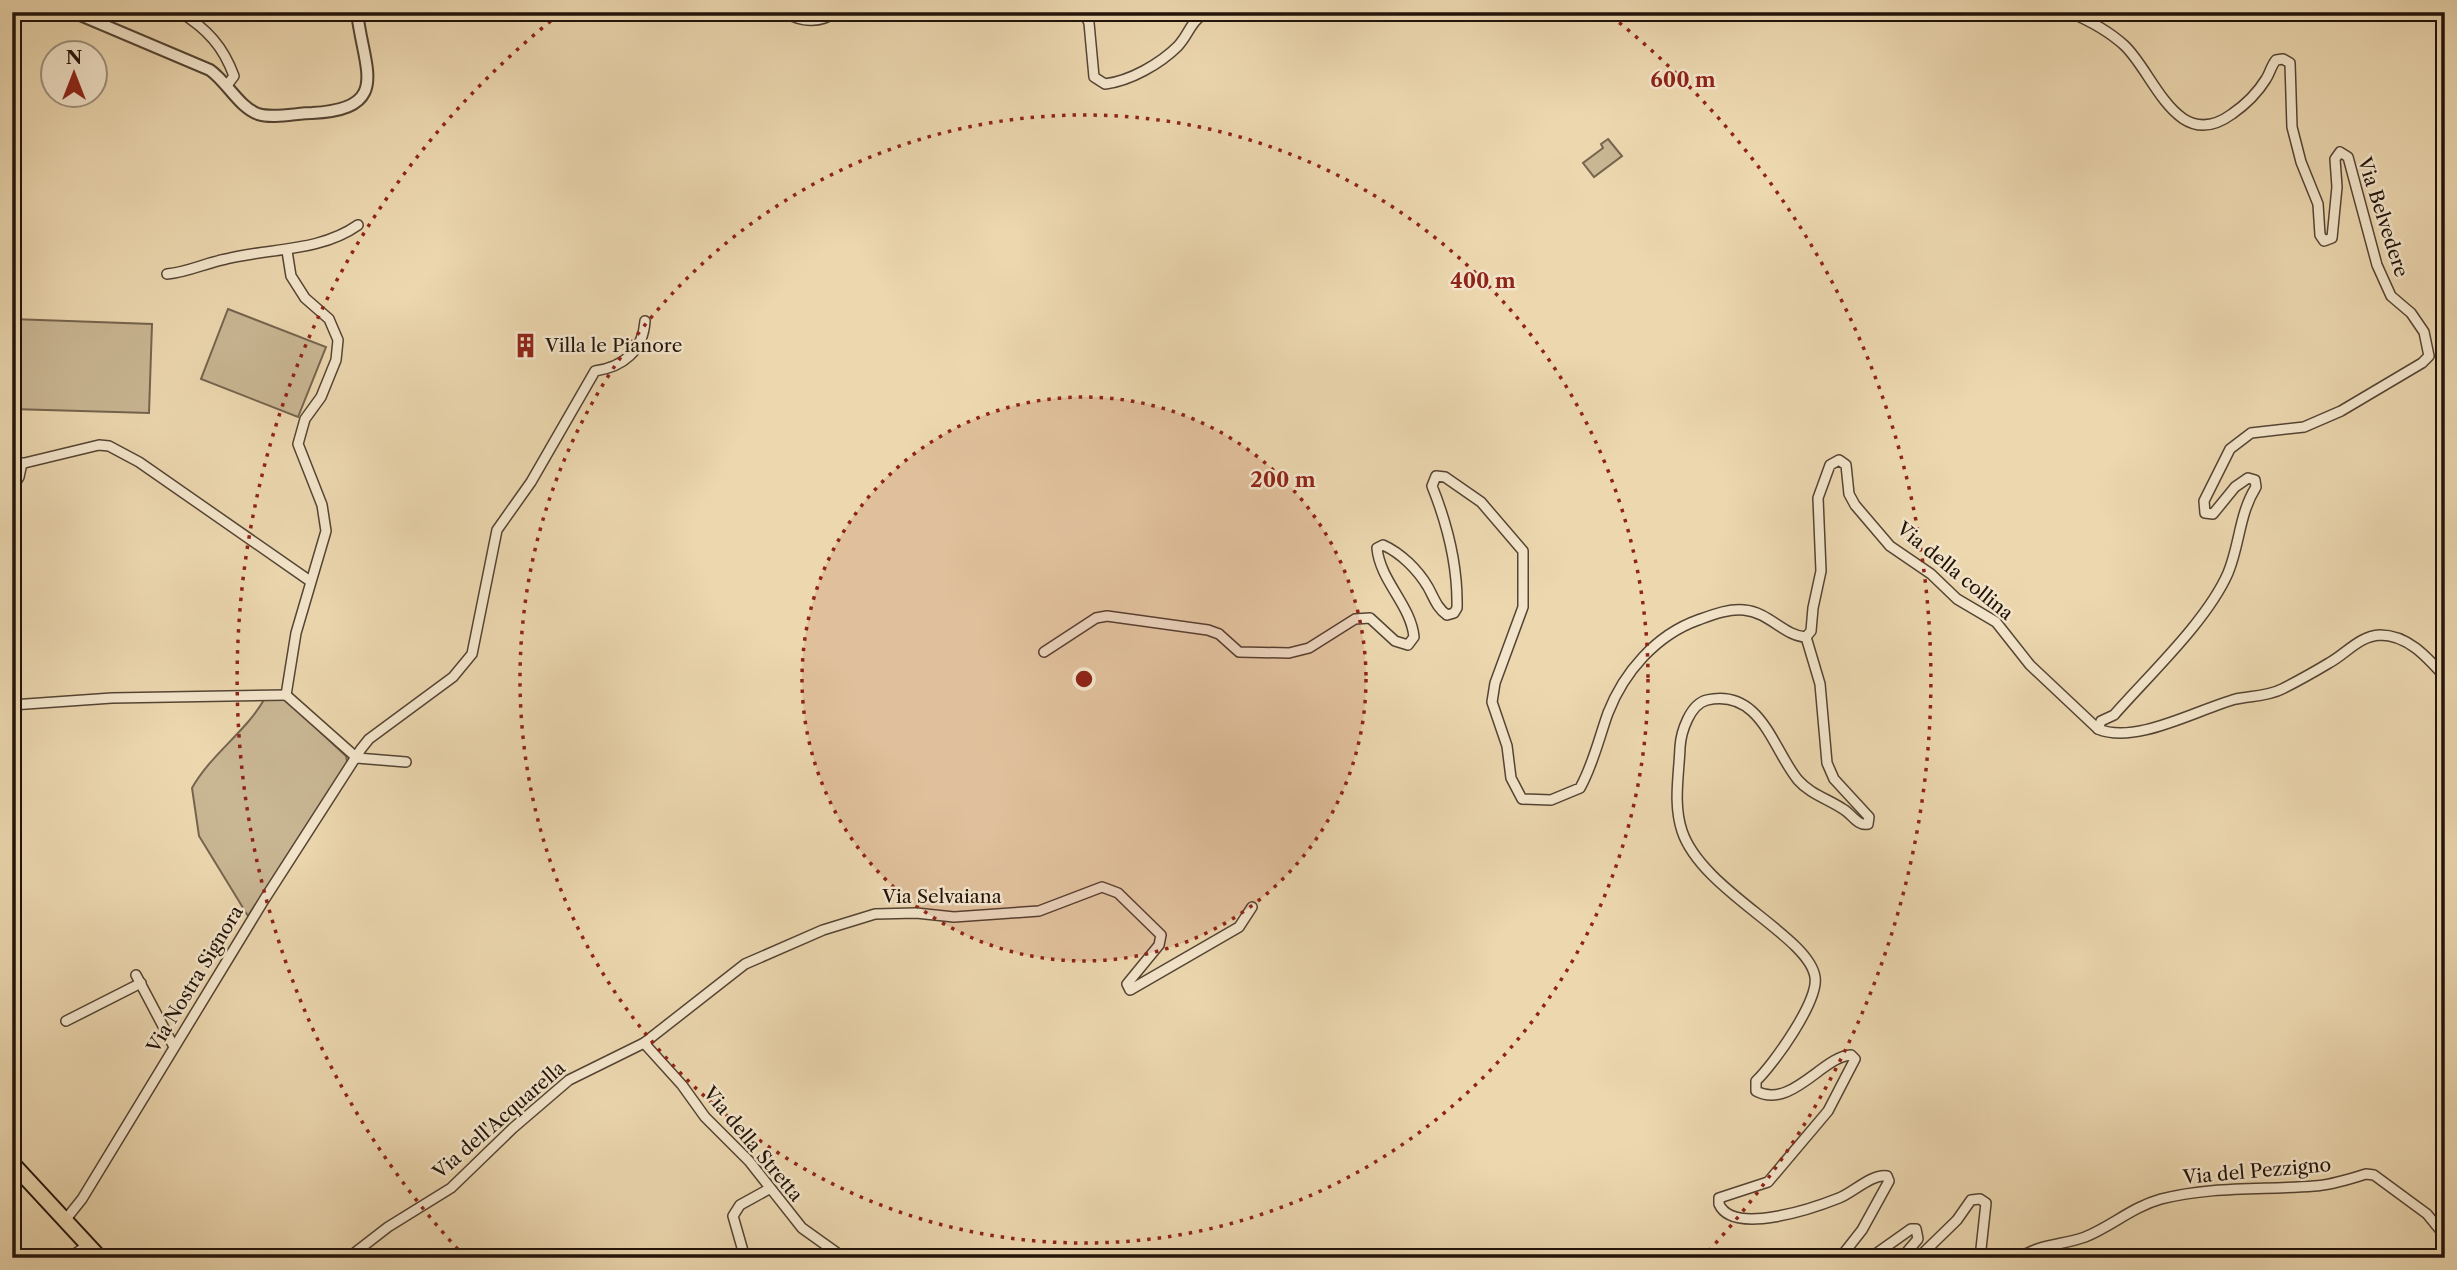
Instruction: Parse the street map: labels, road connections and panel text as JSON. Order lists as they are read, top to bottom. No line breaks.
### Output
{"streets":{"street":["Via Belvedere","Via della collina","Via Selvaiana","Via Nostra Signora","Via dell'Acquarella","Via della Stretta","Via del Pezzigno"]},"crossings":[["Via Belvedere","Via della collina"],["Via Selvaiana","Via dell'Acquarella"],["Via Selvaiana","Via della Stretta"],["Via dell'Acquarella","Via della Stretta"]],"places":{"building":["Villa le Pianore"]},"north":"top","rings":["600 m","400 m","200 m"]}
